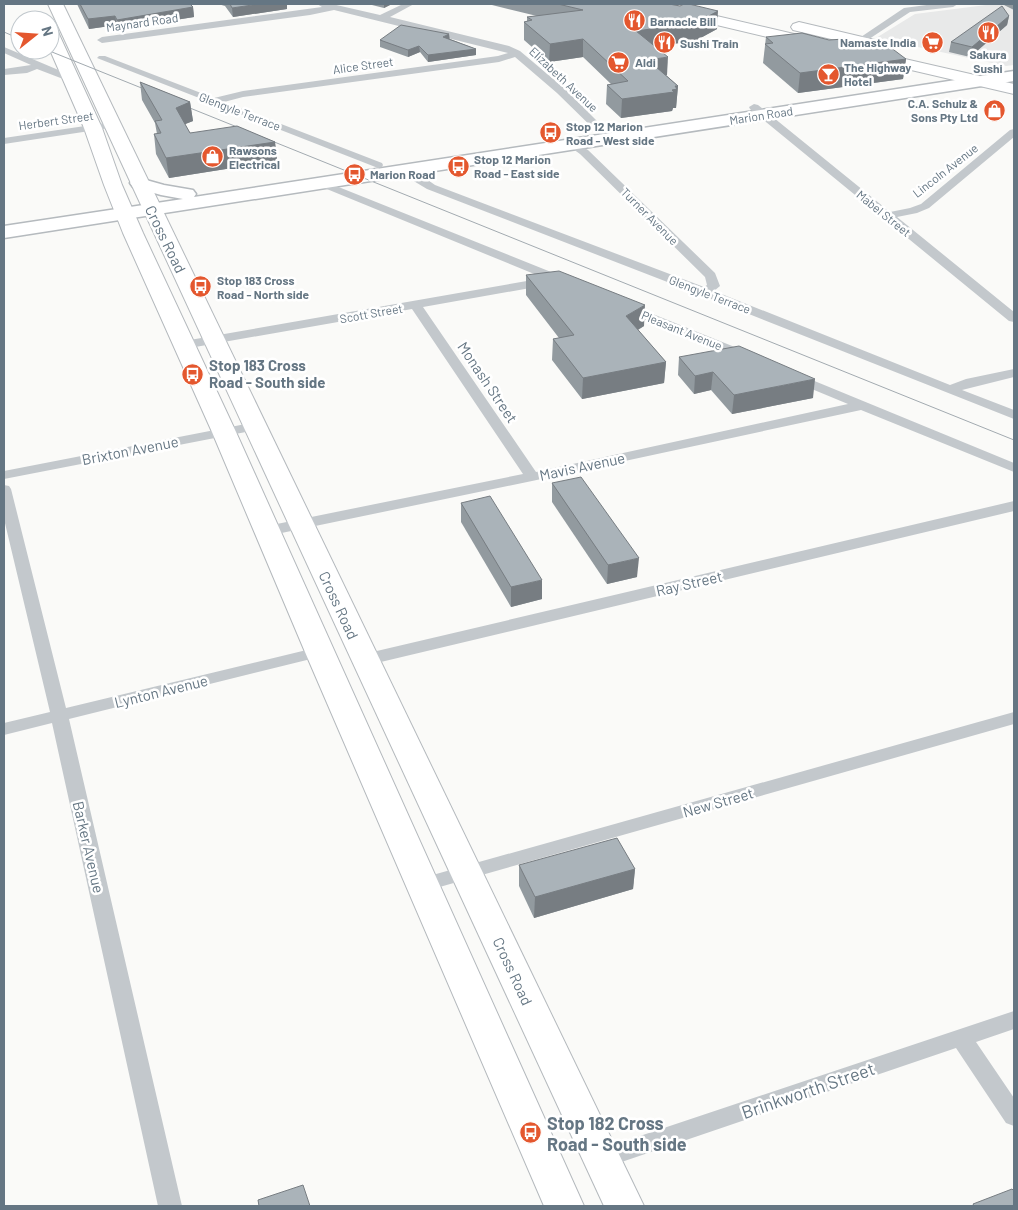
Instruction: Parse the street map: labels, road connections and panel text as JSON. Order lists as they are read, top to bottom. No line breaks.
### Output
{"streets":{"highway":["Cross Road"],"main road":["Marion Road"],"street":["Maynard Road","Alice Street","Elizabeth Avenue","Glengyle Terrace","Herbert Street","Lincoln Avenue","Mabel Street","Turner Avenue","Scott Street","Pleasant Avenue","Monash Street","Brixton Avenue","Mavis Avenue","Ray Street","Lynton Avenue","New Street","Barker Avenue","Brinkworth Street"]},"crossings":[["Maynard Road","Elizabeth Avenue"],["Alice Street","Elizabeth Avenue"],["Alice Street","Glengyle Terrace"],["Elizabeth Avenue","Marion Road"],["Glengyle Terrace","Marion Road"],["Glengyle Terrace","Turner Avenue"],["Marion Road","Mabel Street"],["Marion Road","Turner Avenue"],["Marion Road","Cross Road"],["Herbert Street","Cross Road"],["Lincoln Avenue","Mabel Street"],["Cross Road","Scott Street"],["Cross Road","Brixton Avenue"],["Cross Road","Mavis Avenue"],["Cross Road","Ray Street"],["Cross Road","Lynton Avenue"],["Cross Road","New Street"],["Cross Road","Brinkworth Street"],["Scott Street","Monash Street"],["Monash Street","Mavis Avenue"],["Lynton Avenue","Barker Avenue"]],"places":{"restaurant":["Barnacle Bill","Sakura Sushi","Sushi Train"],"supermarket":["Namaste India","Aldi"],"bar":["The Highway Hotel"],"shop":["C.A. Schulz & Sons Pty Ltd","Rawsons Electrical"],"bus stop":["Stop 12 Marion Road - West side","Stop 12 Marion Road - East side","Marion Road","Stop 183 Cross Road - North side","Stop 183 Cross Road - South side","Stop 182 Cross Road - South side"]},"north":"right"}
